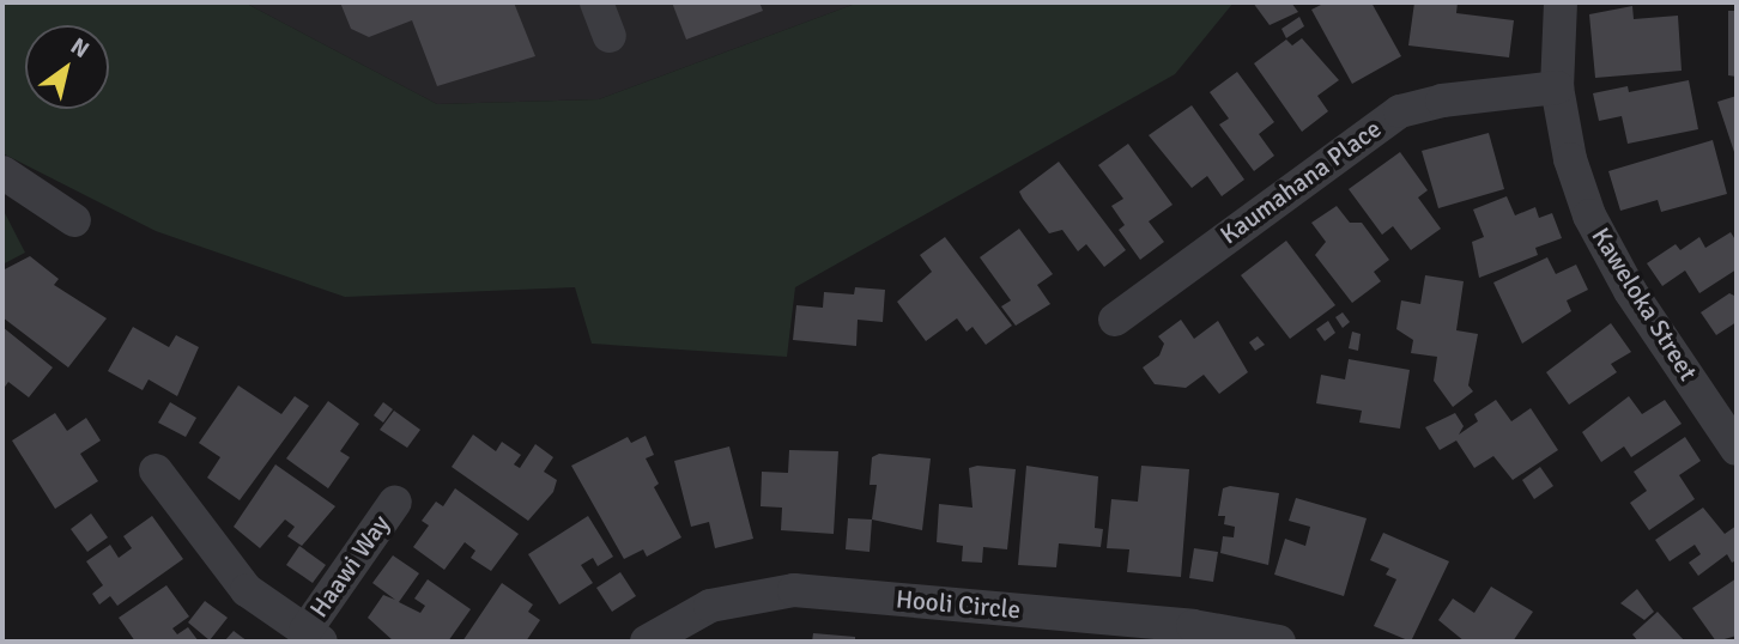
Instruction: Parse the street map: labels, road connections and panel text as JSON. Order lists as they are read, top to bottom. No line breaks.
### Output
{"streets":{"street":["Kaumahana Place","Kaweloka Street","Haawi Way","Hooli Circle"]},"crossings":[["Kaumahana Place","Kaweloka Street"]],"north":"top right"}
